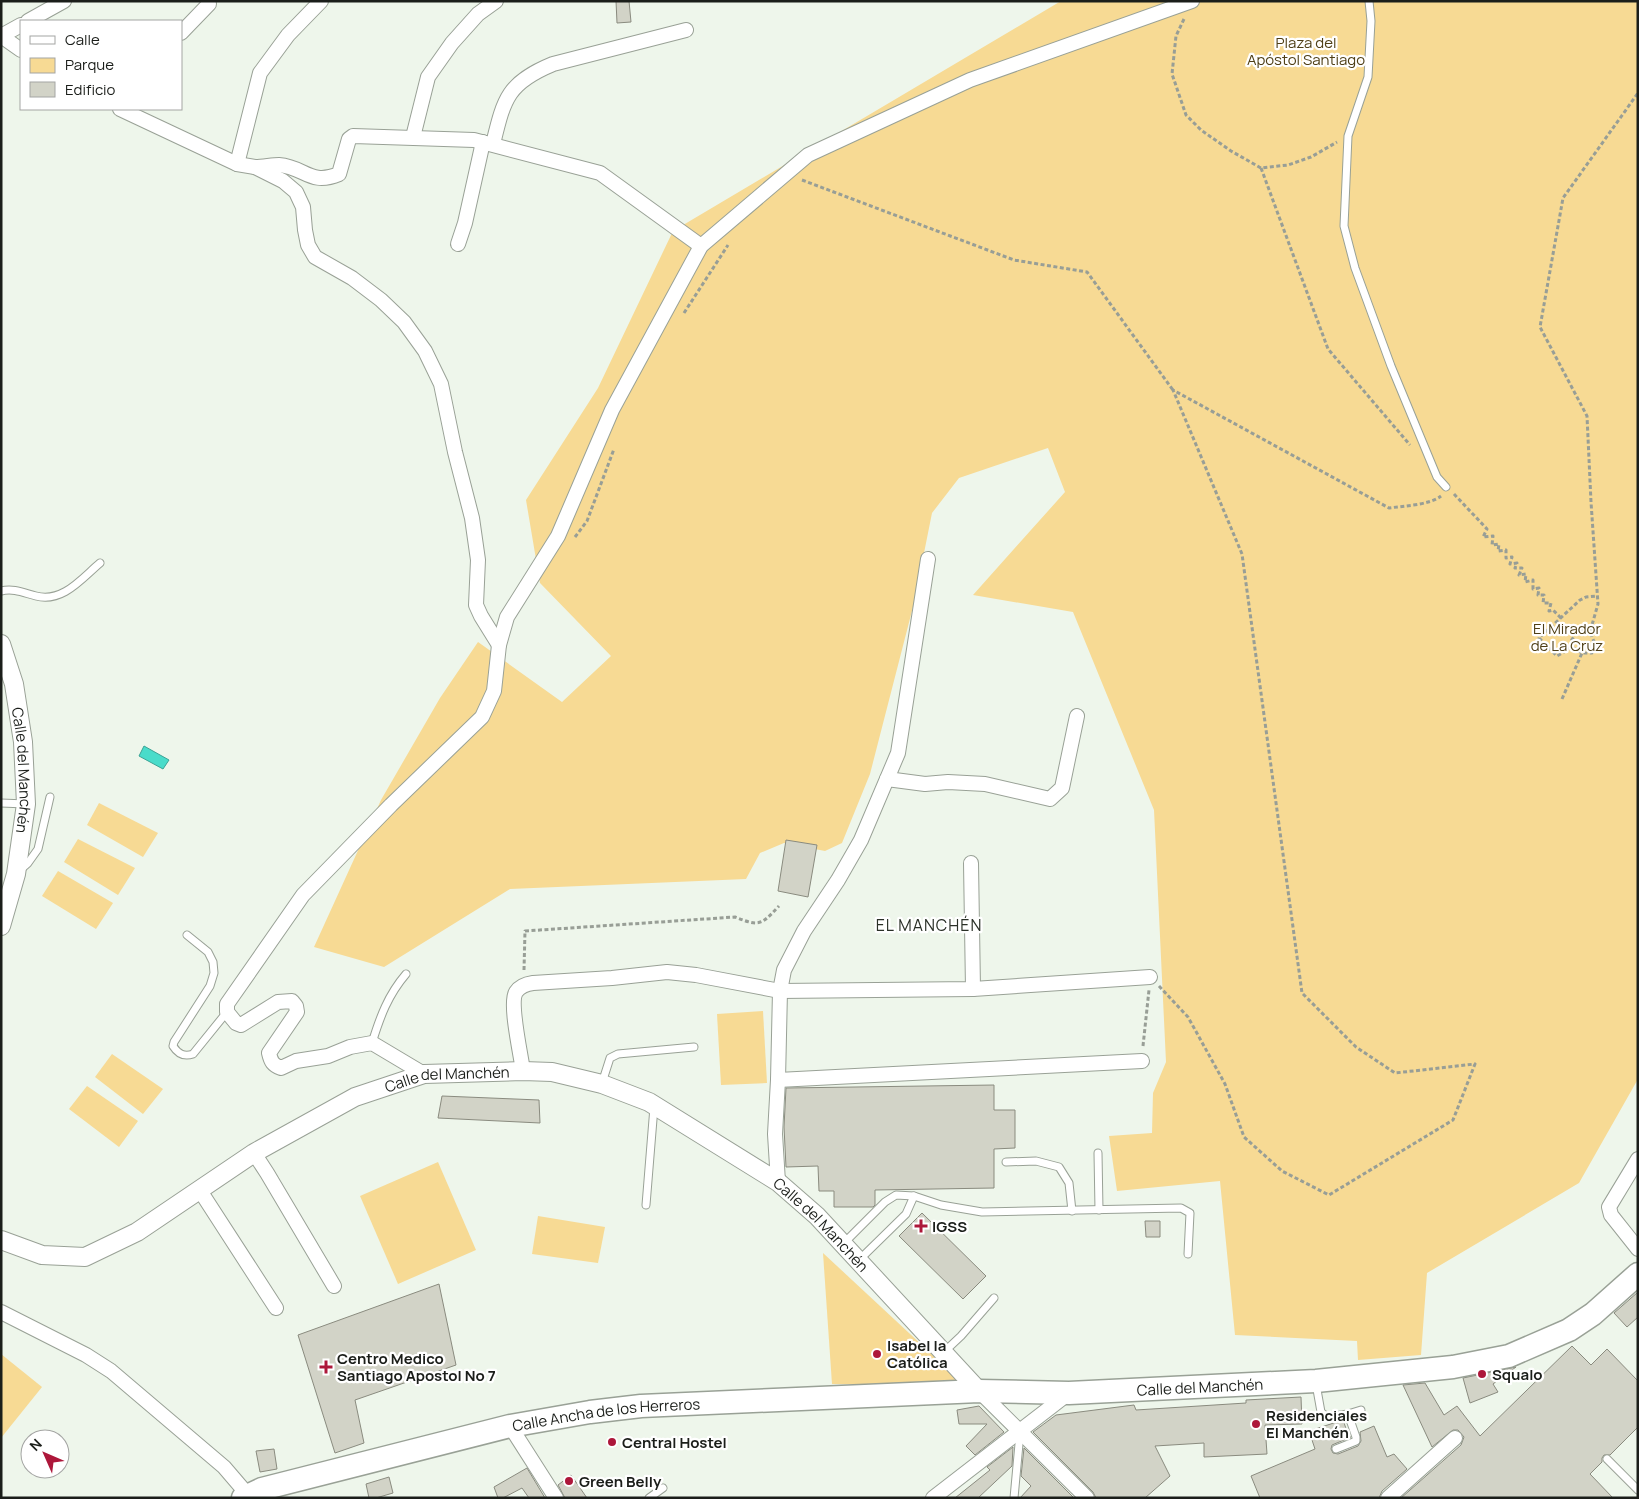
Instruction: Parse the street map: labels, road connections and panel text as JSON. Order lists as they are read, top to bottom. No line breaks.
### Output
{"streets":{"main road":["Calle del Manchén","Calle Ancha de los Herreros"]},"crossings":[["Calle del Manchén","Calle Ancha de los Herreros"]],"districts":["EL MANCHÉN"],"parks":["Plaza del Apóstol Santiago","El Mirador de La Cruz"],"places":{"health":["IGSS","Centro Medico Santiago Apostol No 7"],"other":["Isabel la Católica","Squalo","Residenciales El Manchén","Central Hostel","Green Belly"]},"legend":["Calle","Parque","Edificio"],"north":"top left"}
